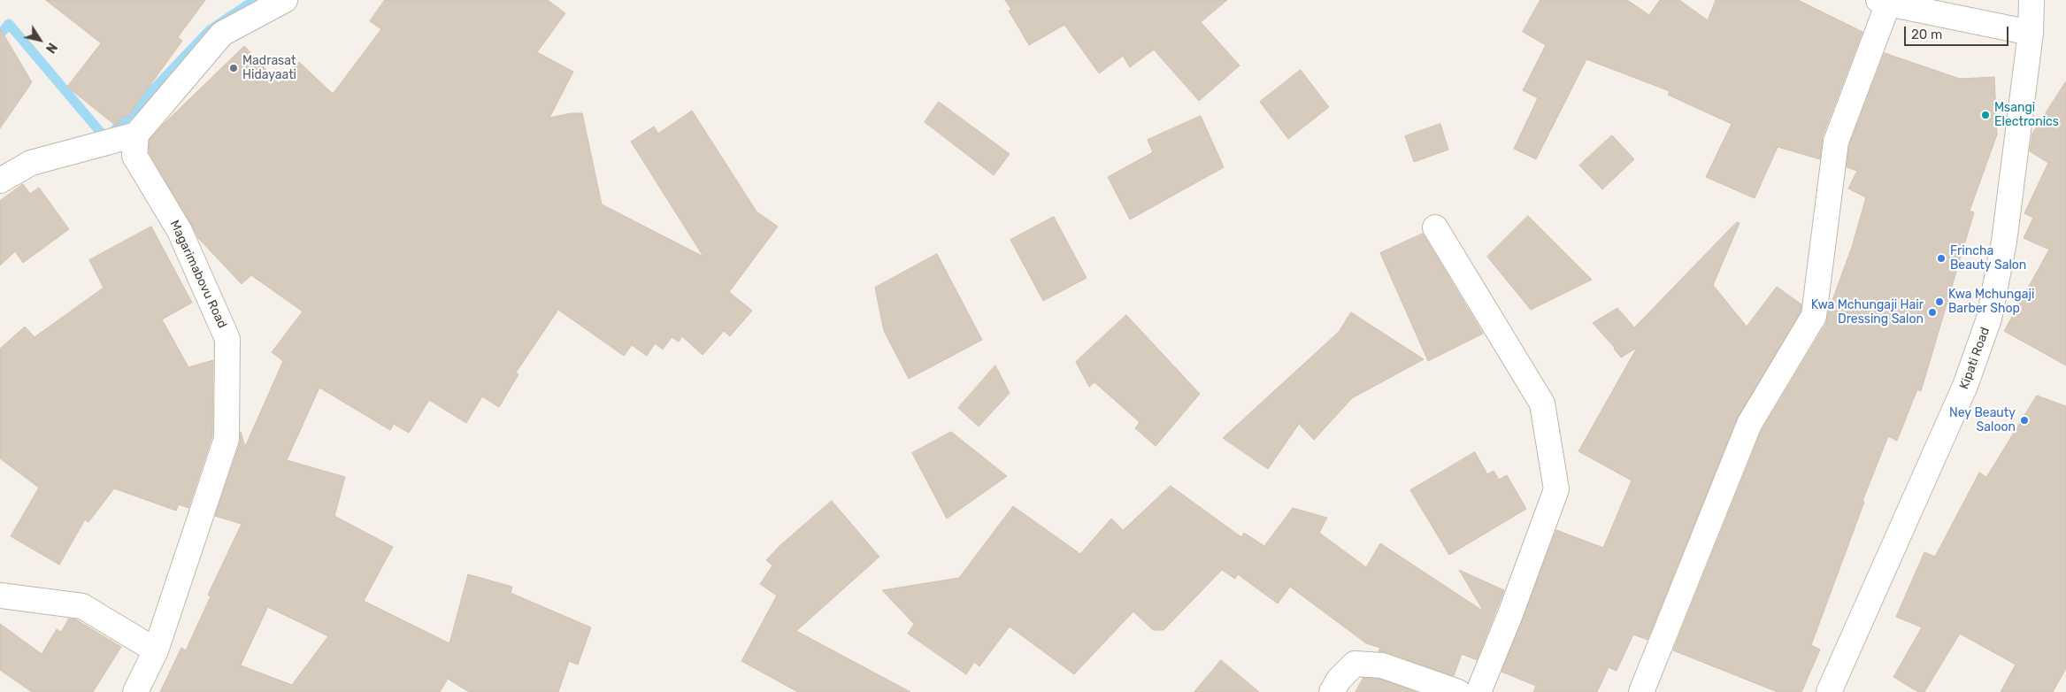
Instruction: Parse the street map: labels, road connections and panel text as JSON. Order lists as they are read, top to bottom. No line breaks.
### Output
{"streets":{"street":["Magarimabovu Road","Kipati Road"]},"places":["Madrasat Hidayaati","Msangi Electronics","Frincha Beauty Salon","Kwa Mchungaji Barber Shop","Kwa Mchungaji Hair Dressing Salon","Ney Beauty Saloon"],"scale_bar":"20 m","north":"bottom right"}
